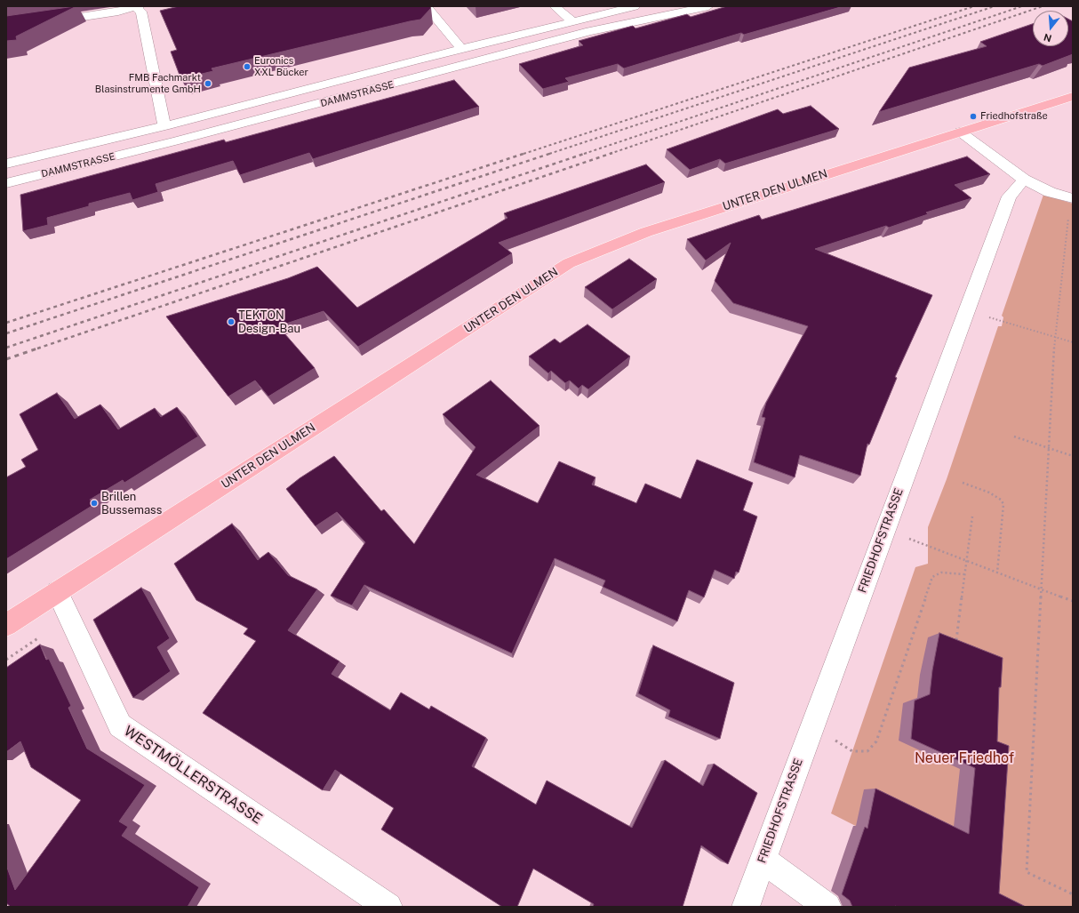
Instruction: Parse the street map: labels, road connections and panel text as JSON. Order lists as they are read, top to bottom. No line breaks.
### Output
{"streets":{"main road":["UNTER DEN ULMEN"],"street":["DAMMSTRASSE","FRIEDHOFSTRASSE","WESTMÖLLERSTRASSE"]},"crossings":[["UNTER DEN ULMEN","WESTMÖLLERSTRASSE"]],"parks":["Neuer Friedhof"],"places":["Euronics XXL Bücker","FMB Fachmarkt Blasinstrumente GmbH","Friedhofstraße","TEKTON Design-Bau","Brillen Bussemass"],"north":"bottom"}
